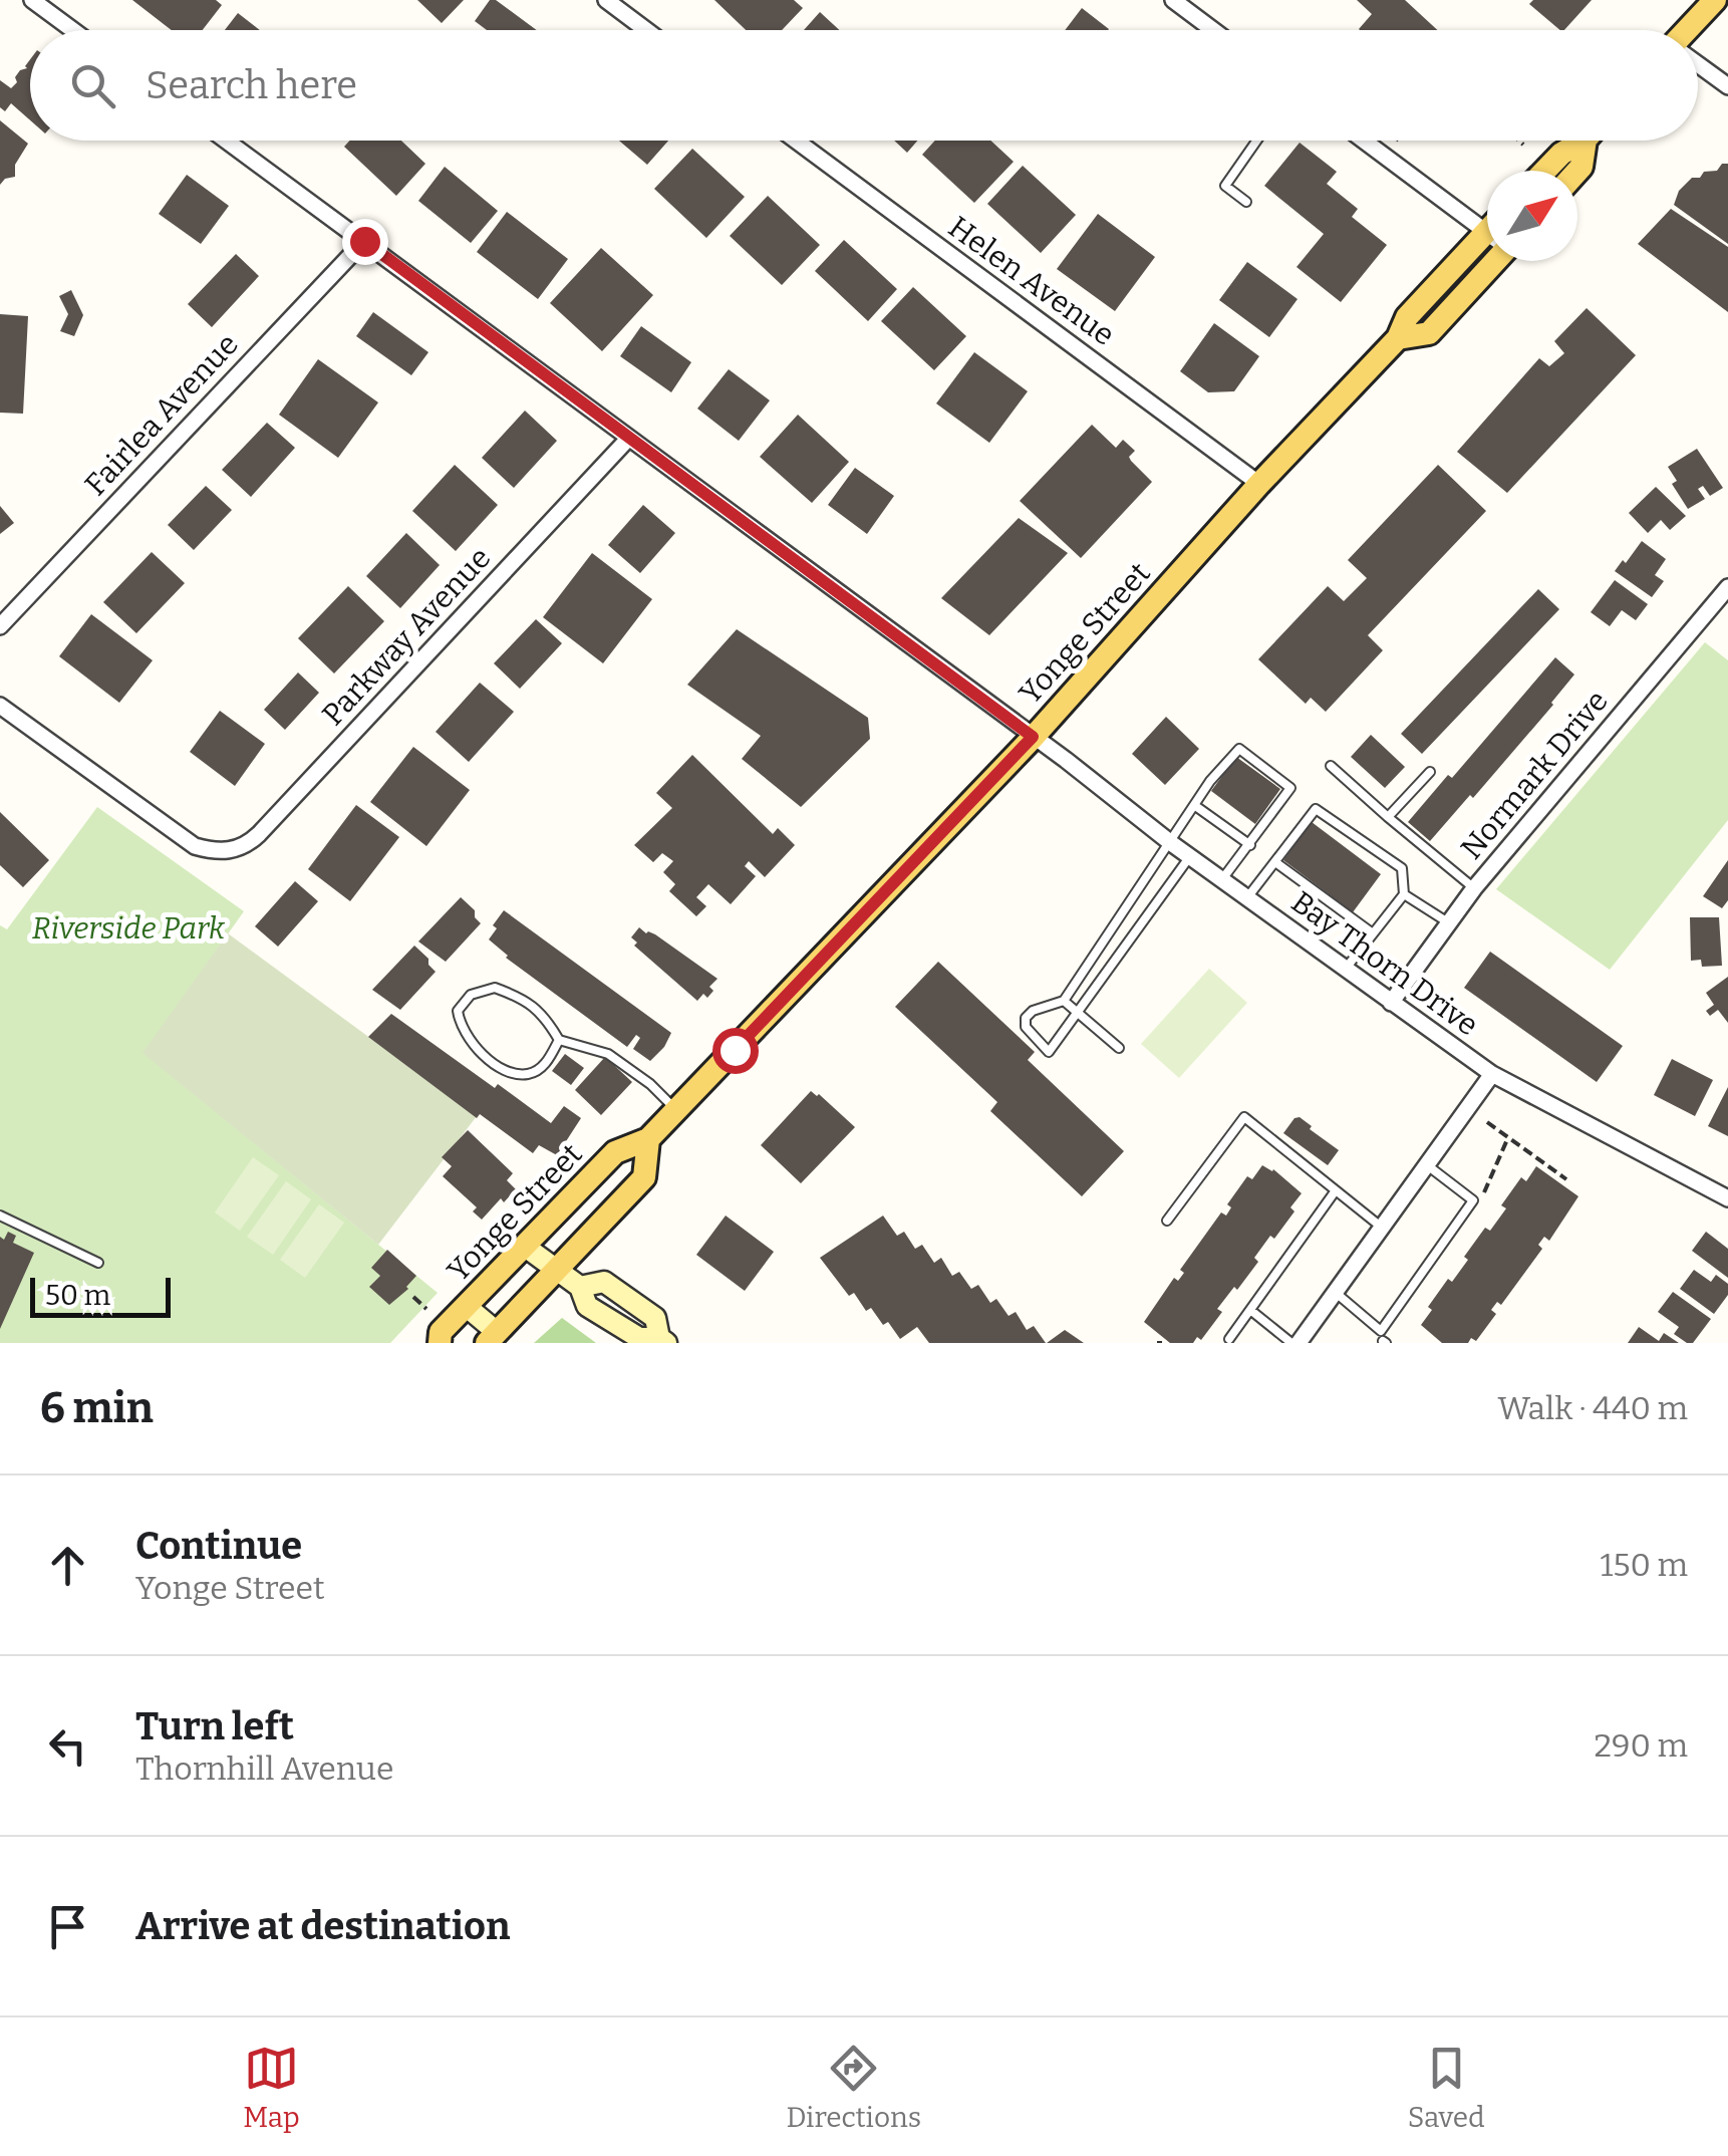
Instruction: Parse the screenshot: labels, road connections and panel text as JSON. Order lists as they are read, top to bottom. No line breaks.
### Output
{"streets":{"main road":["Yonge Street"],"street":["Helen Avenue","Fairlea Avenue","Parkway Avenue","Normark Drive","Bay Thorn Drive"]},"crossings":[["Helen Avenue","Yonge Street"],["Fairlea Avenue","Bay Thorn Drive"],["Yonge Street","Bay Thorn Drive"],["Parkway Avenue","Bay Thorn Drive"],["Normark Drive","Bay Thorn Drive"]],"parks":["Riverside Park"],"scale_bar":"50 m","north":"top right","page":{"search":"Search here","scale":"50 m","heading":["6 min","Walk · 440 m"],"list":[["Continue","Yonge Street","150 m"],["Turn left","Thornhill Avenue","290 m"],"Arrive at destination"],"nav":["Map","Directions","Saved"]}}
